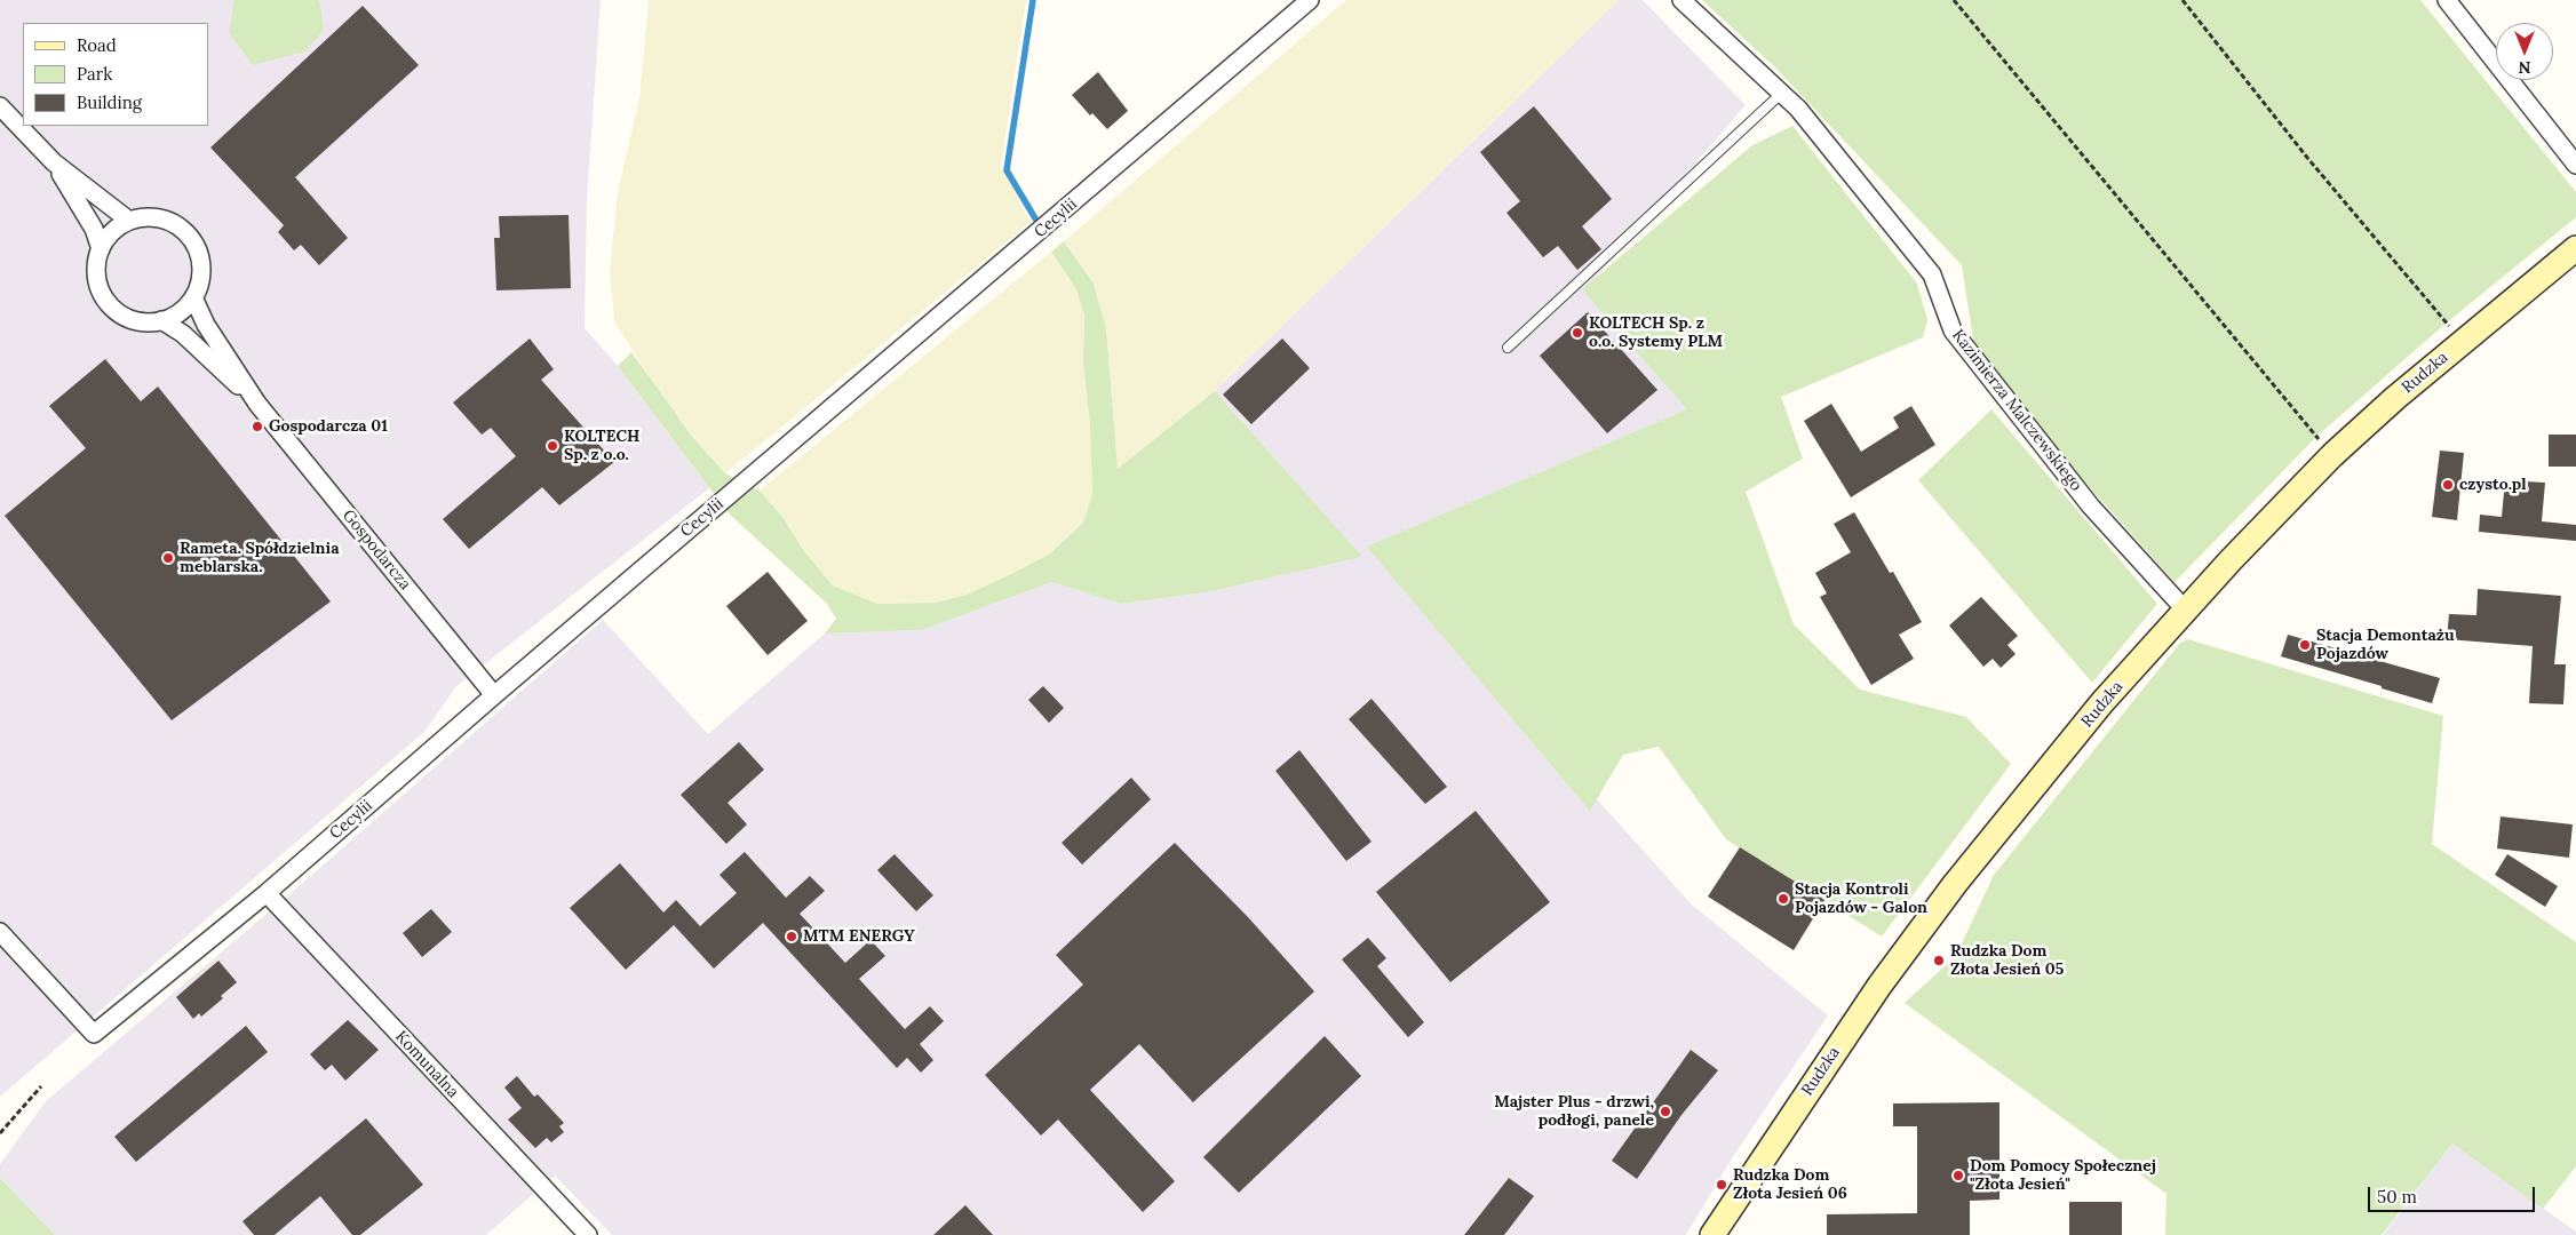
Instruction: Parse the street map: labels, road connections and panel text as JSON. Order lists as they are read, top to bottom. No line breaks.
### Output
{"streets":{"street":["Cecylii","Rudzka","Kazimierza Malczewskiego","Gospodarcza","Komunalna"]},"crossings":[["Cecylii","Gospodarcza"],["Cecylii","Komunalna"],["Rudzka","Kazimierza Malczewskiego"]],"places":["KOLTECH Sp. z o.o. Systemy PLM","Gospodarcza 01","KOLTECH Sp. z o.o.","czysto.pl","Rameta. Spółdzielnia meblarska.","Stacja Demontażu Pojazdów","Stacja Kontroli Pojazdów - Galon","MTM ENERGY","Rudzka Dom Złota Jesień 05","Majster Plus - drzwi, podłogi, panele","Dom Pomocy Społecznej \"Złota Jesień\"","Rudzka Dom Złota Jesień 06"],"legend":["Road","Park","Building"],"scale_bar":"50 m","north":"bottom"}
